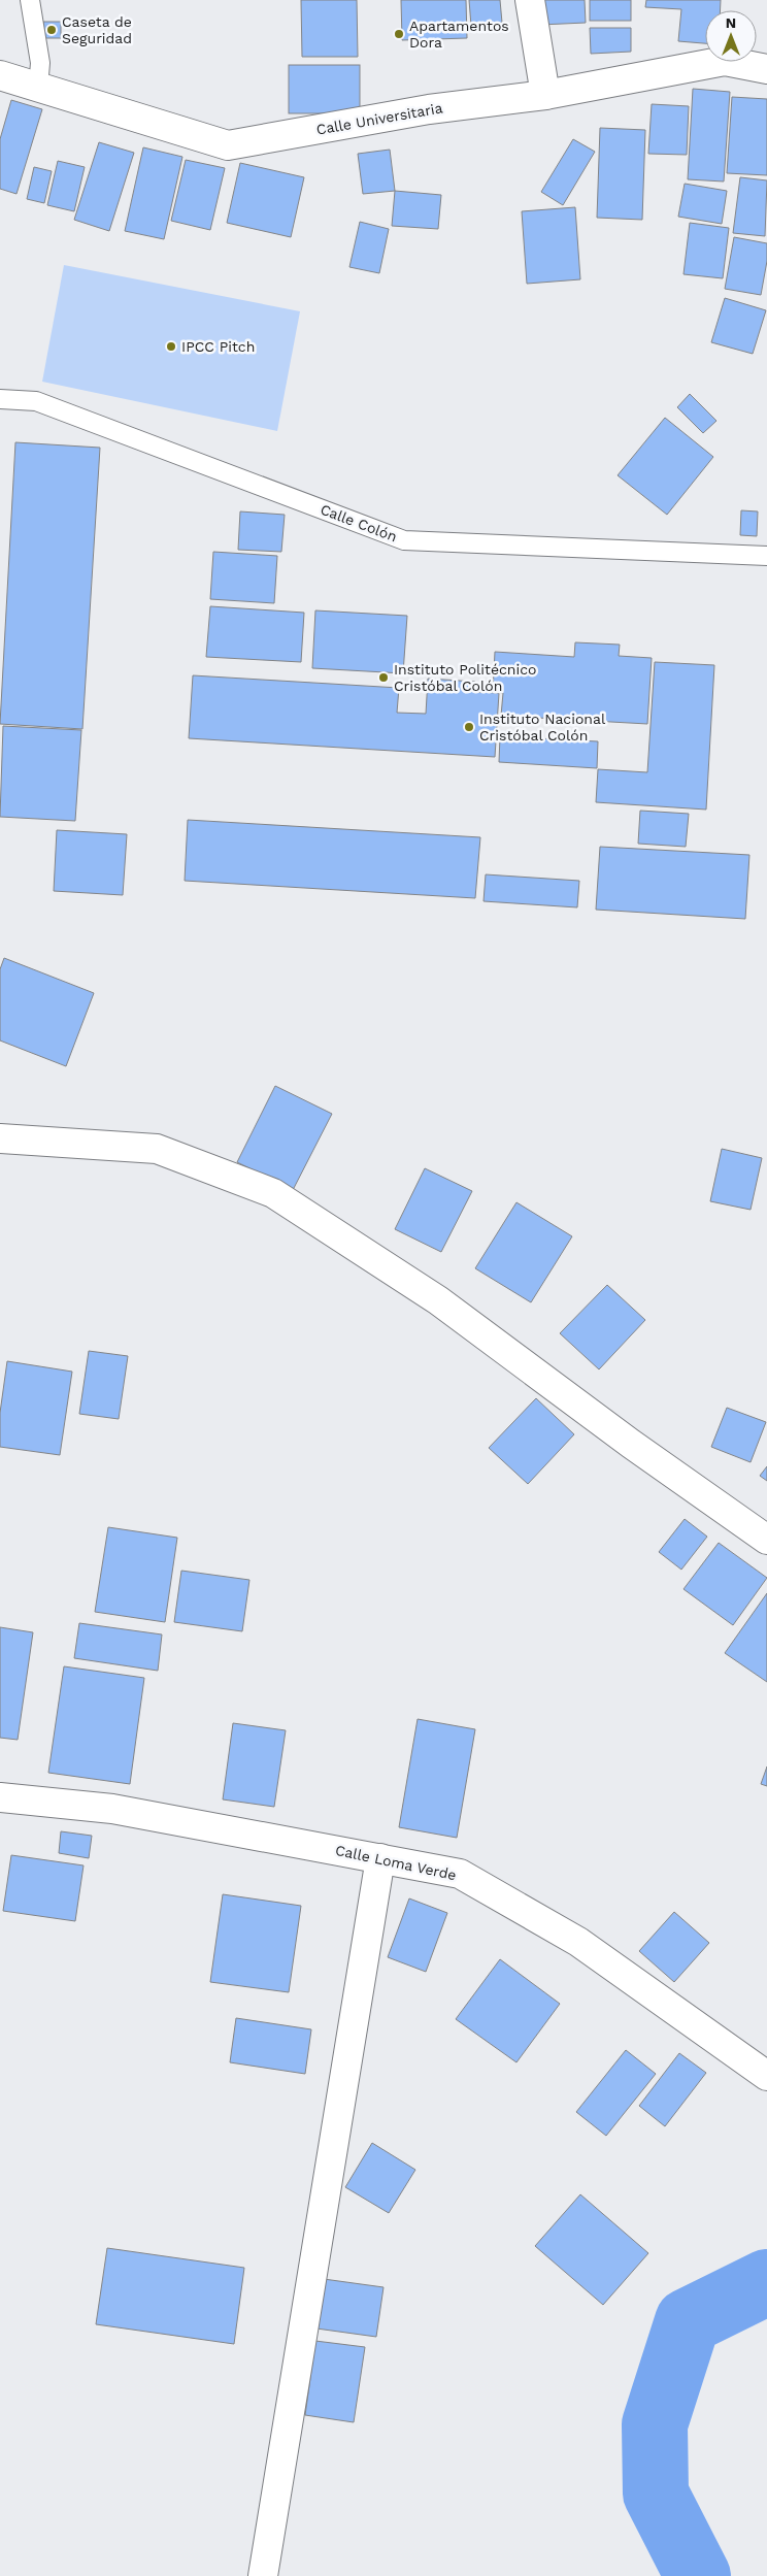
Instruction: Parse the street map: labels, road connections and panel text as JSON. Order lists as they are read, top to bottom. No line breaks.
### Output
{"streets":{"street":["Calle Universitaria","Calle Loma Verde"],"lane":["Calle Colón"]},"places":["Caseta de Seguridad","Apartamentos Dora","IPCC Pitch","Instituto Politécnico Cristóbal Colón","Instituto Nacional Cristóbal Colón"],"north":"top"}
